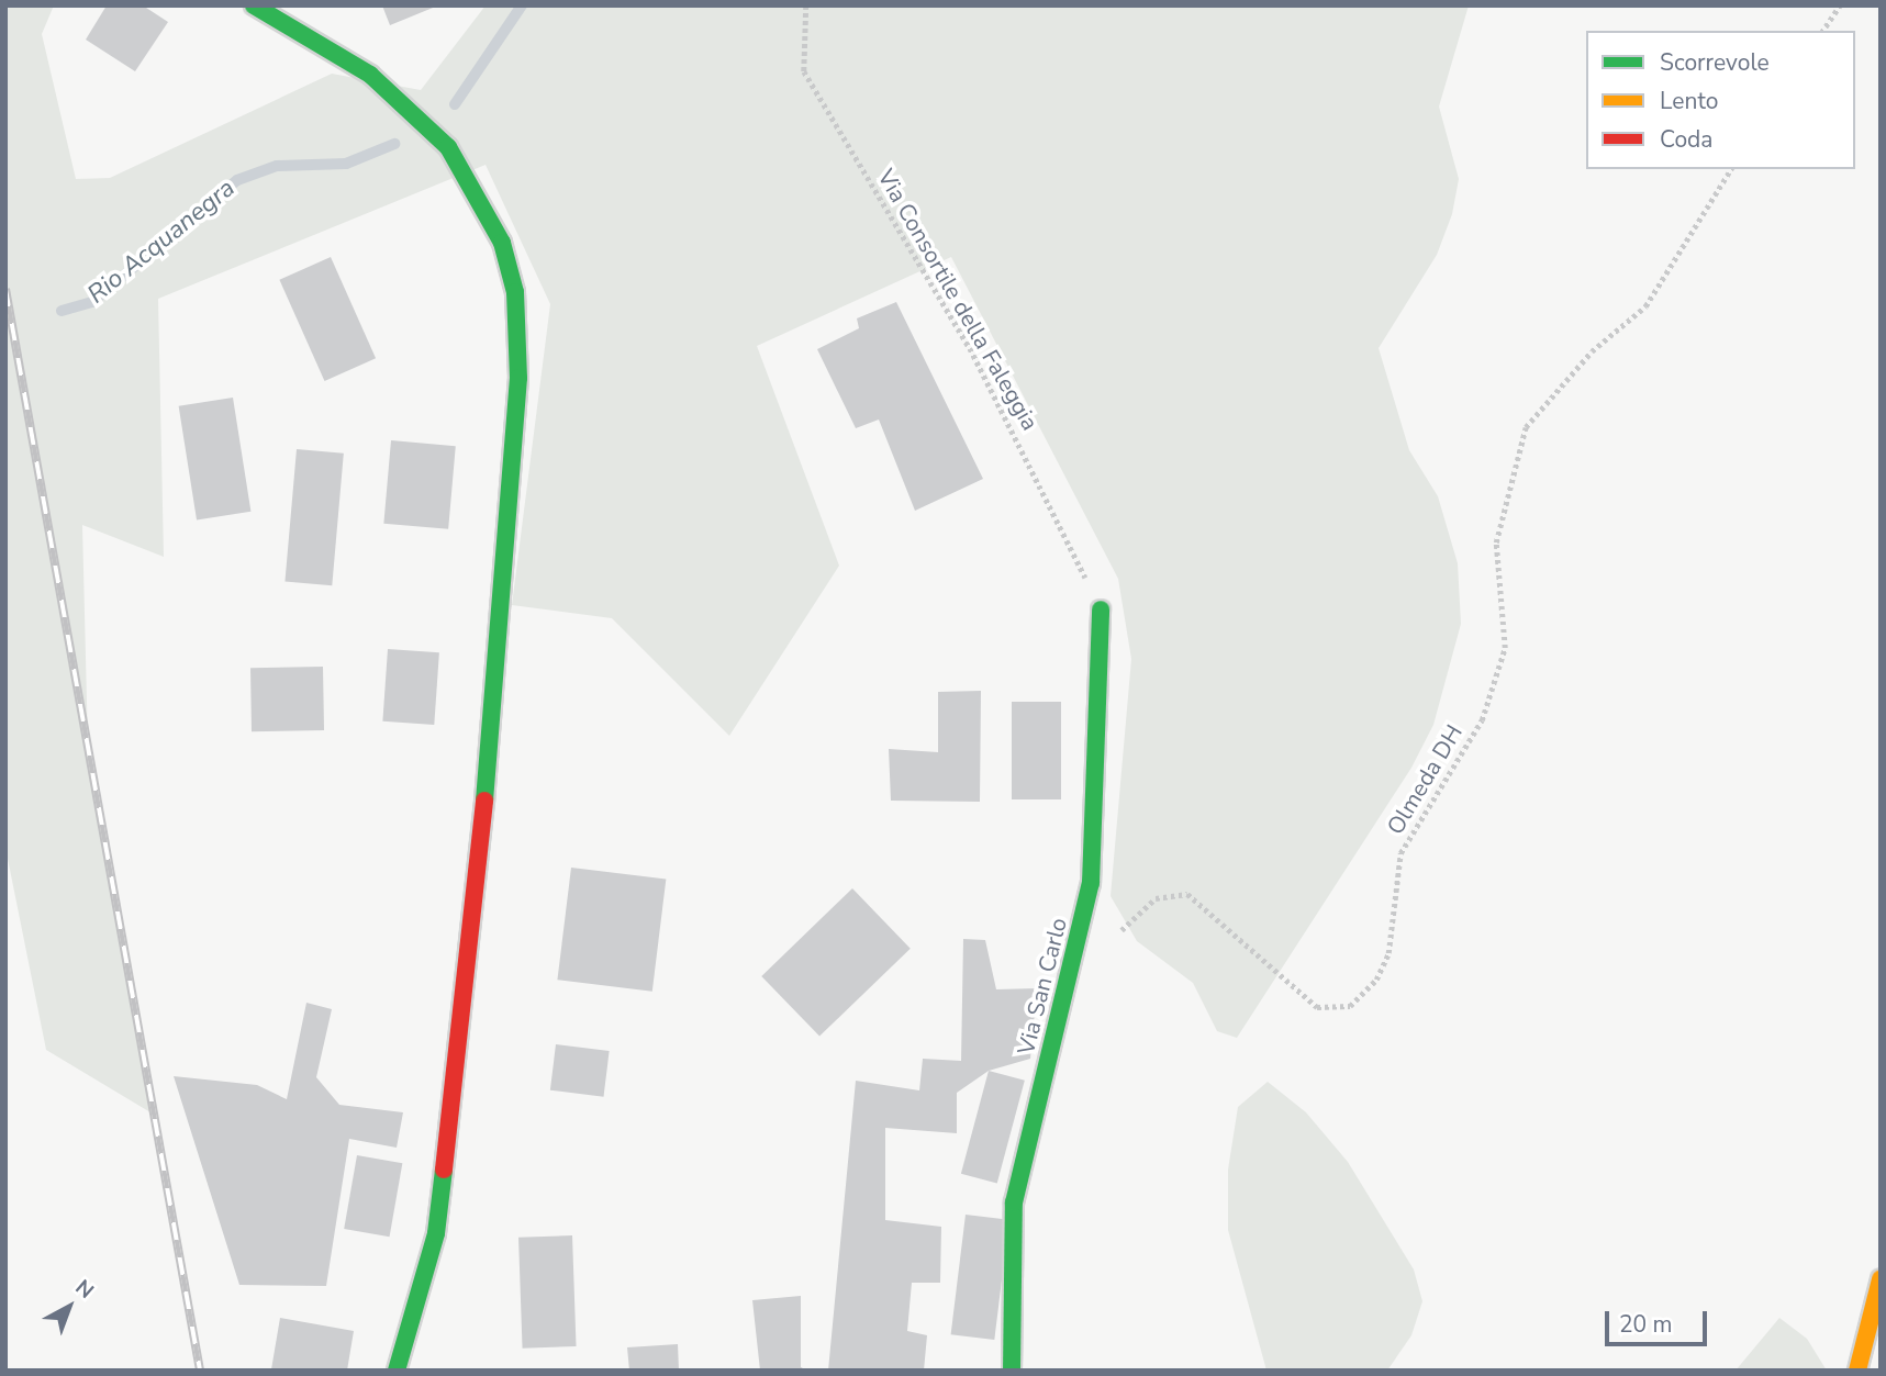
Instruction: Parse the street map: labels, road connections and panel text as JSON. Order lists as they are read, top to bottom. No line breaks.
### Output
{"streets":{"main road":["Via San Carlo"],"path":["Via Consortile della Faleggia","Olmeda DH"]},"crossings":[["Via Consortile della Faleggia","Via San Carlo"]],"water":["Rio Acquanegra"],"legend":["Scorrevole","Lento","Coda"],"scale_bar":"20 m","north":"top right"}
